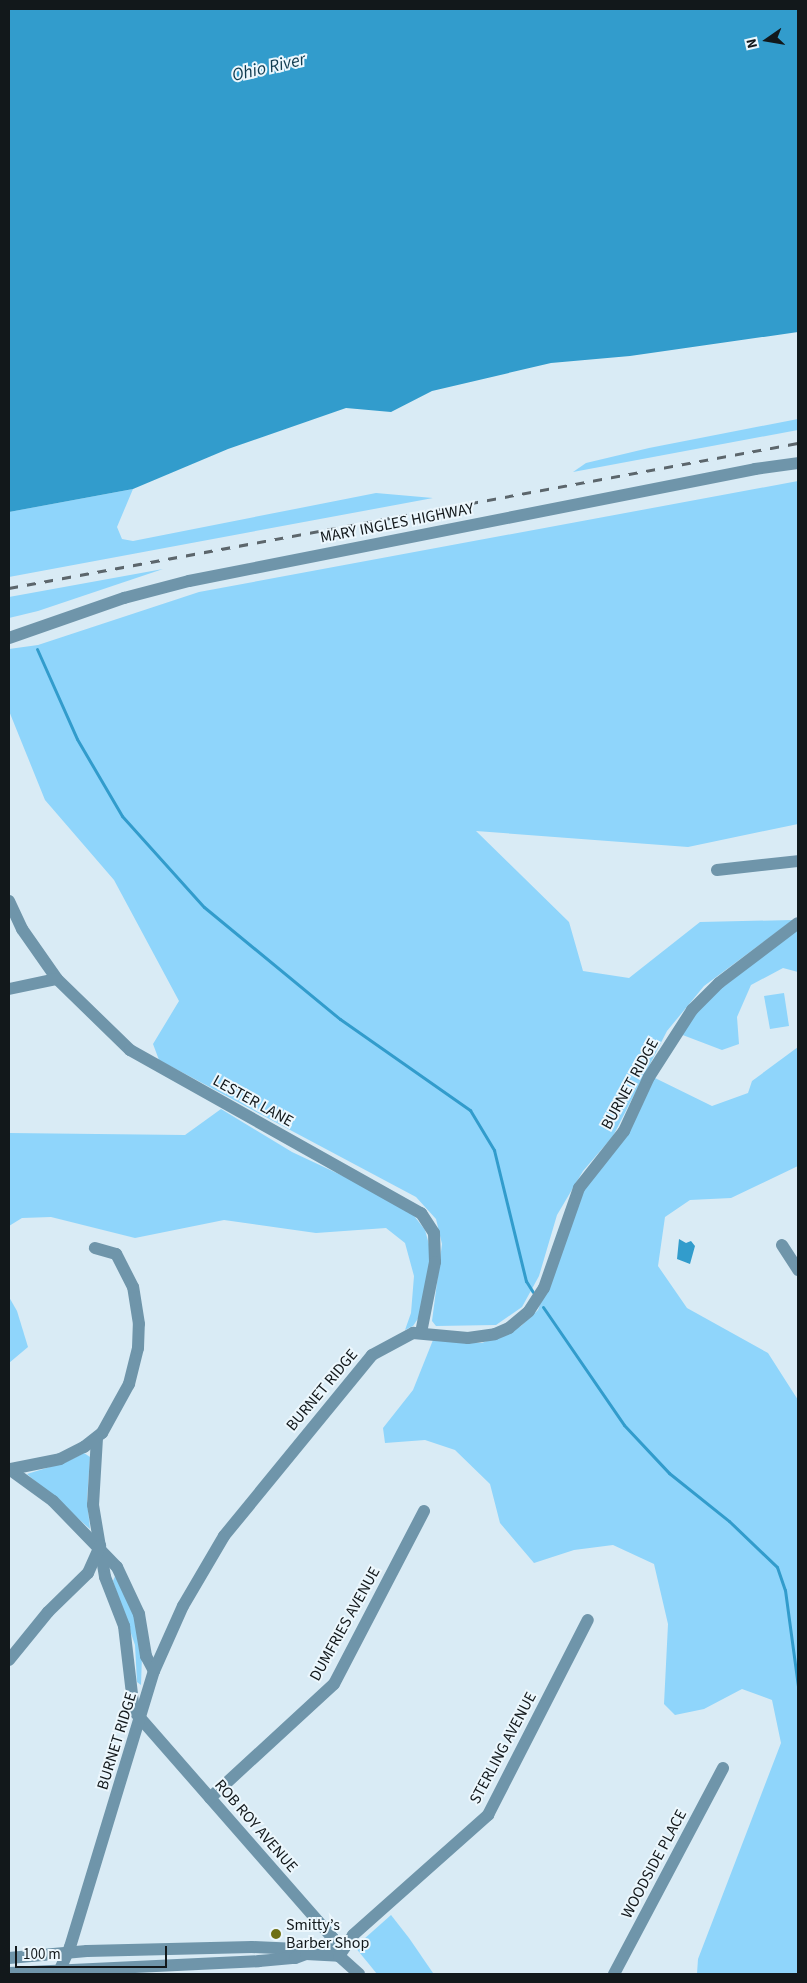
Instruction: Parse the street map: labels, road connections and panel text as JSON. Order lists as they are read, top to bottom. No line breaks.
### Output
{"streets":{"street":["MARY INGLES HIGHWAY","BURNET RIDGE","LESTER LANE","DUMFRIES AVENUE","STERLING AVENUE","ROB ROY AVENUE","WOODSIDE PLACE"]},"crossings":[["BURNET RIDGE","LESTER LANE"],["BURNET RIDGE","ROB ROY AVENUE"],["DUMFRIES AVENUE","ROB ROY AVENUE"],["STERLING AVENUE","ROB ROY AVENUE"]],"water":["Ohio River"],"places":["Smitty’s Barber Shop"],"scale_bar":"100 m","north":"left"}
